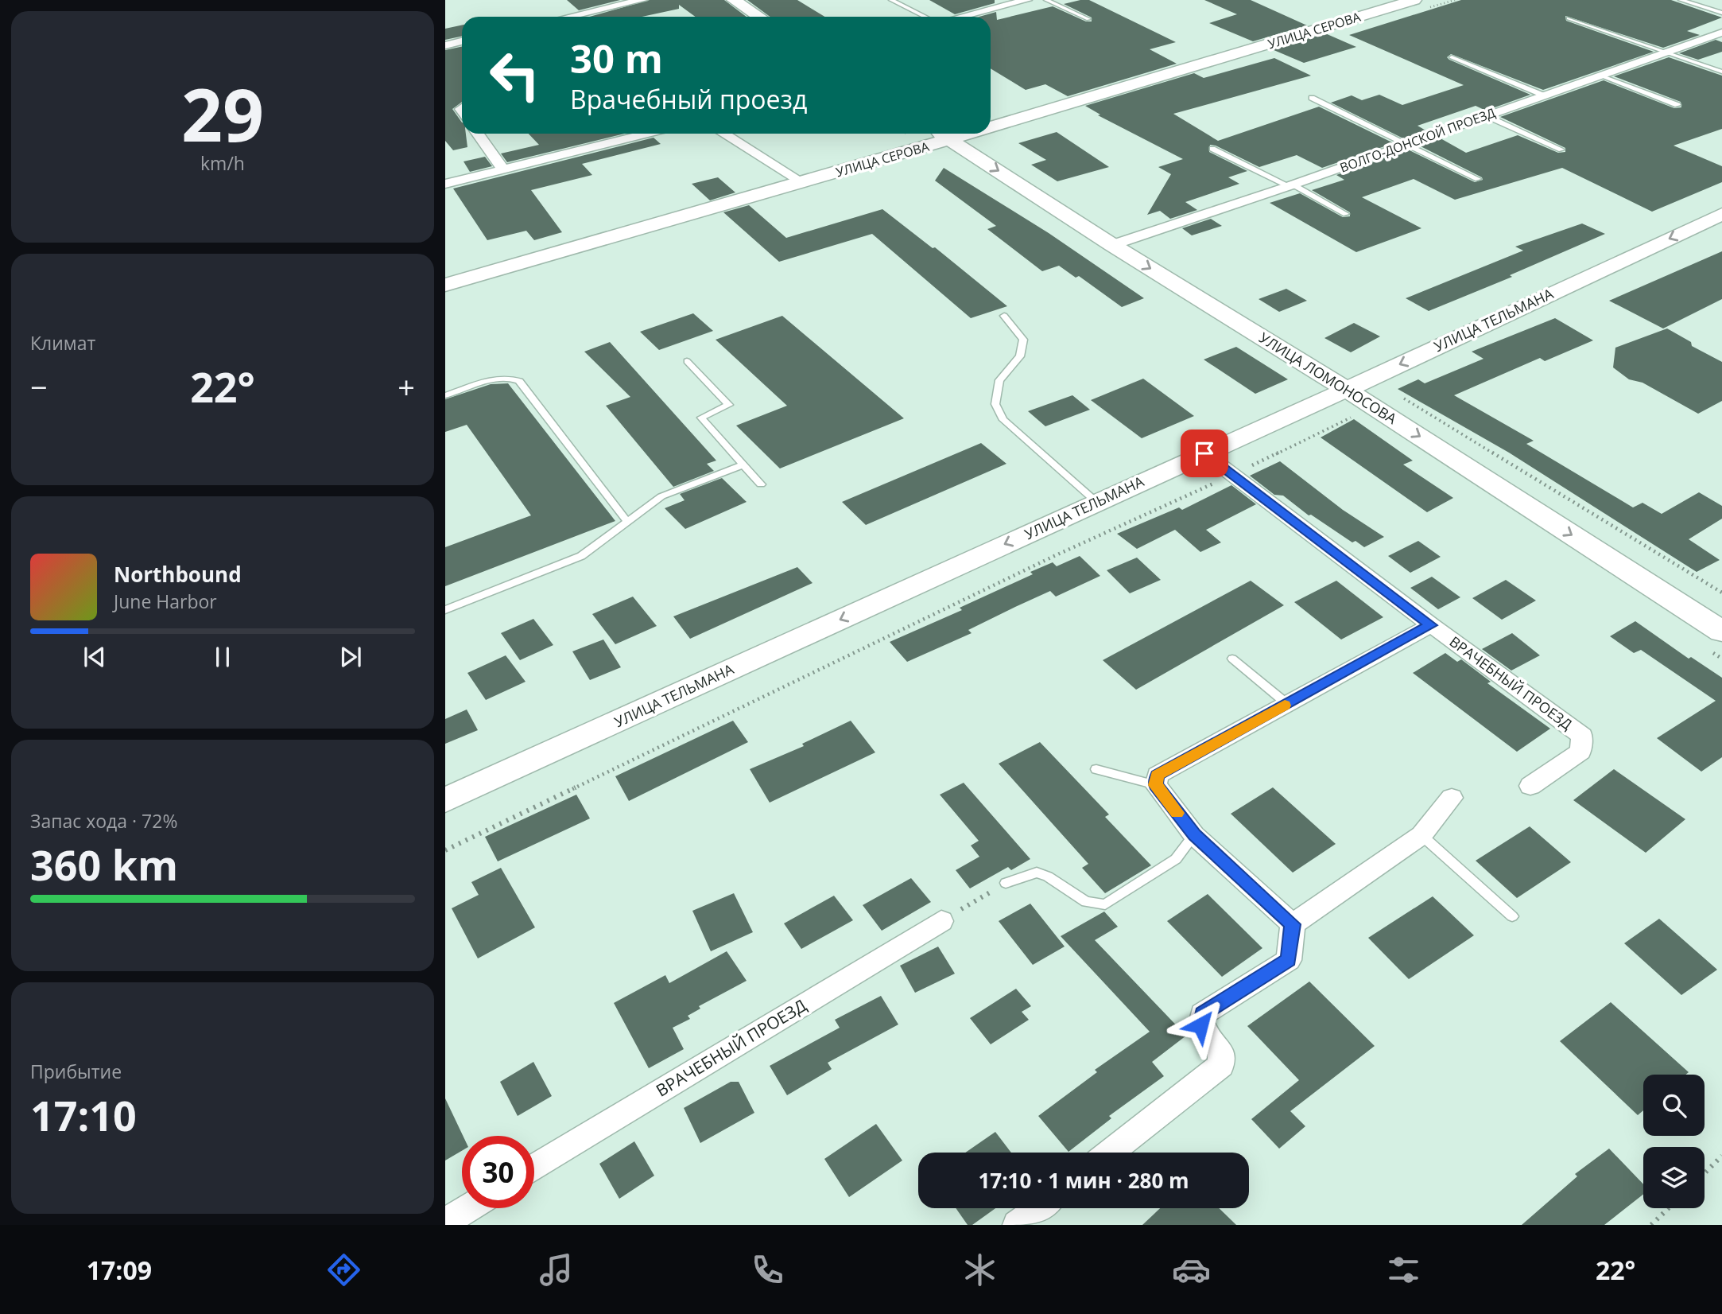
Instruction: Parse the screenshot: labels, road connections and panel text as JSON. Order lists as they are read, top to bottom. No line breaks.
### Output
{"streets":{"street":["УЛИЦА СЕРОВА","ВОЛГО-ДОНСКОЙ ПРОЕЗД","УЛИЦА ТЕЛЬМАНА","УЛИЦА ЛОМОНОСОВА","ВРАЧЕБНЫЙ ПРОЕЗД"]},"crossings":[["УЛИЦА СЕРОВА","УЛИЦА ЛОМОНОСОВА"],["ВОЛГО-ДОНСКОЙ ПРОЕЗД","УЛИЦА ЛОМОНОСОВА"],["УЛИЦА ТЕЛЬМАНА","УЛИЦА ЛОМОНОСОВА"],["УЛИЦА ТЕЛЬМАНА","ВРАЧЕБНЫЙ ПРОЕЗД"]],"one_way":["УЛИЦА ТЕЛЬМАНА","УЛИЦА ЛОМОНОСОВА"],"page":{"tile":[["29","km/h"],"Климат",["Запас хода · 72%","360 km"],["Прибытие","17:10"]],"turn":["30 m","Врачебный проезд"],"heat":["−","22°","+"],"song":["Northbound","June Harbor"],"limit":"30","trip":"17:10 · 1 мин · 280 m","tabs":["17:09","22°"]}}
